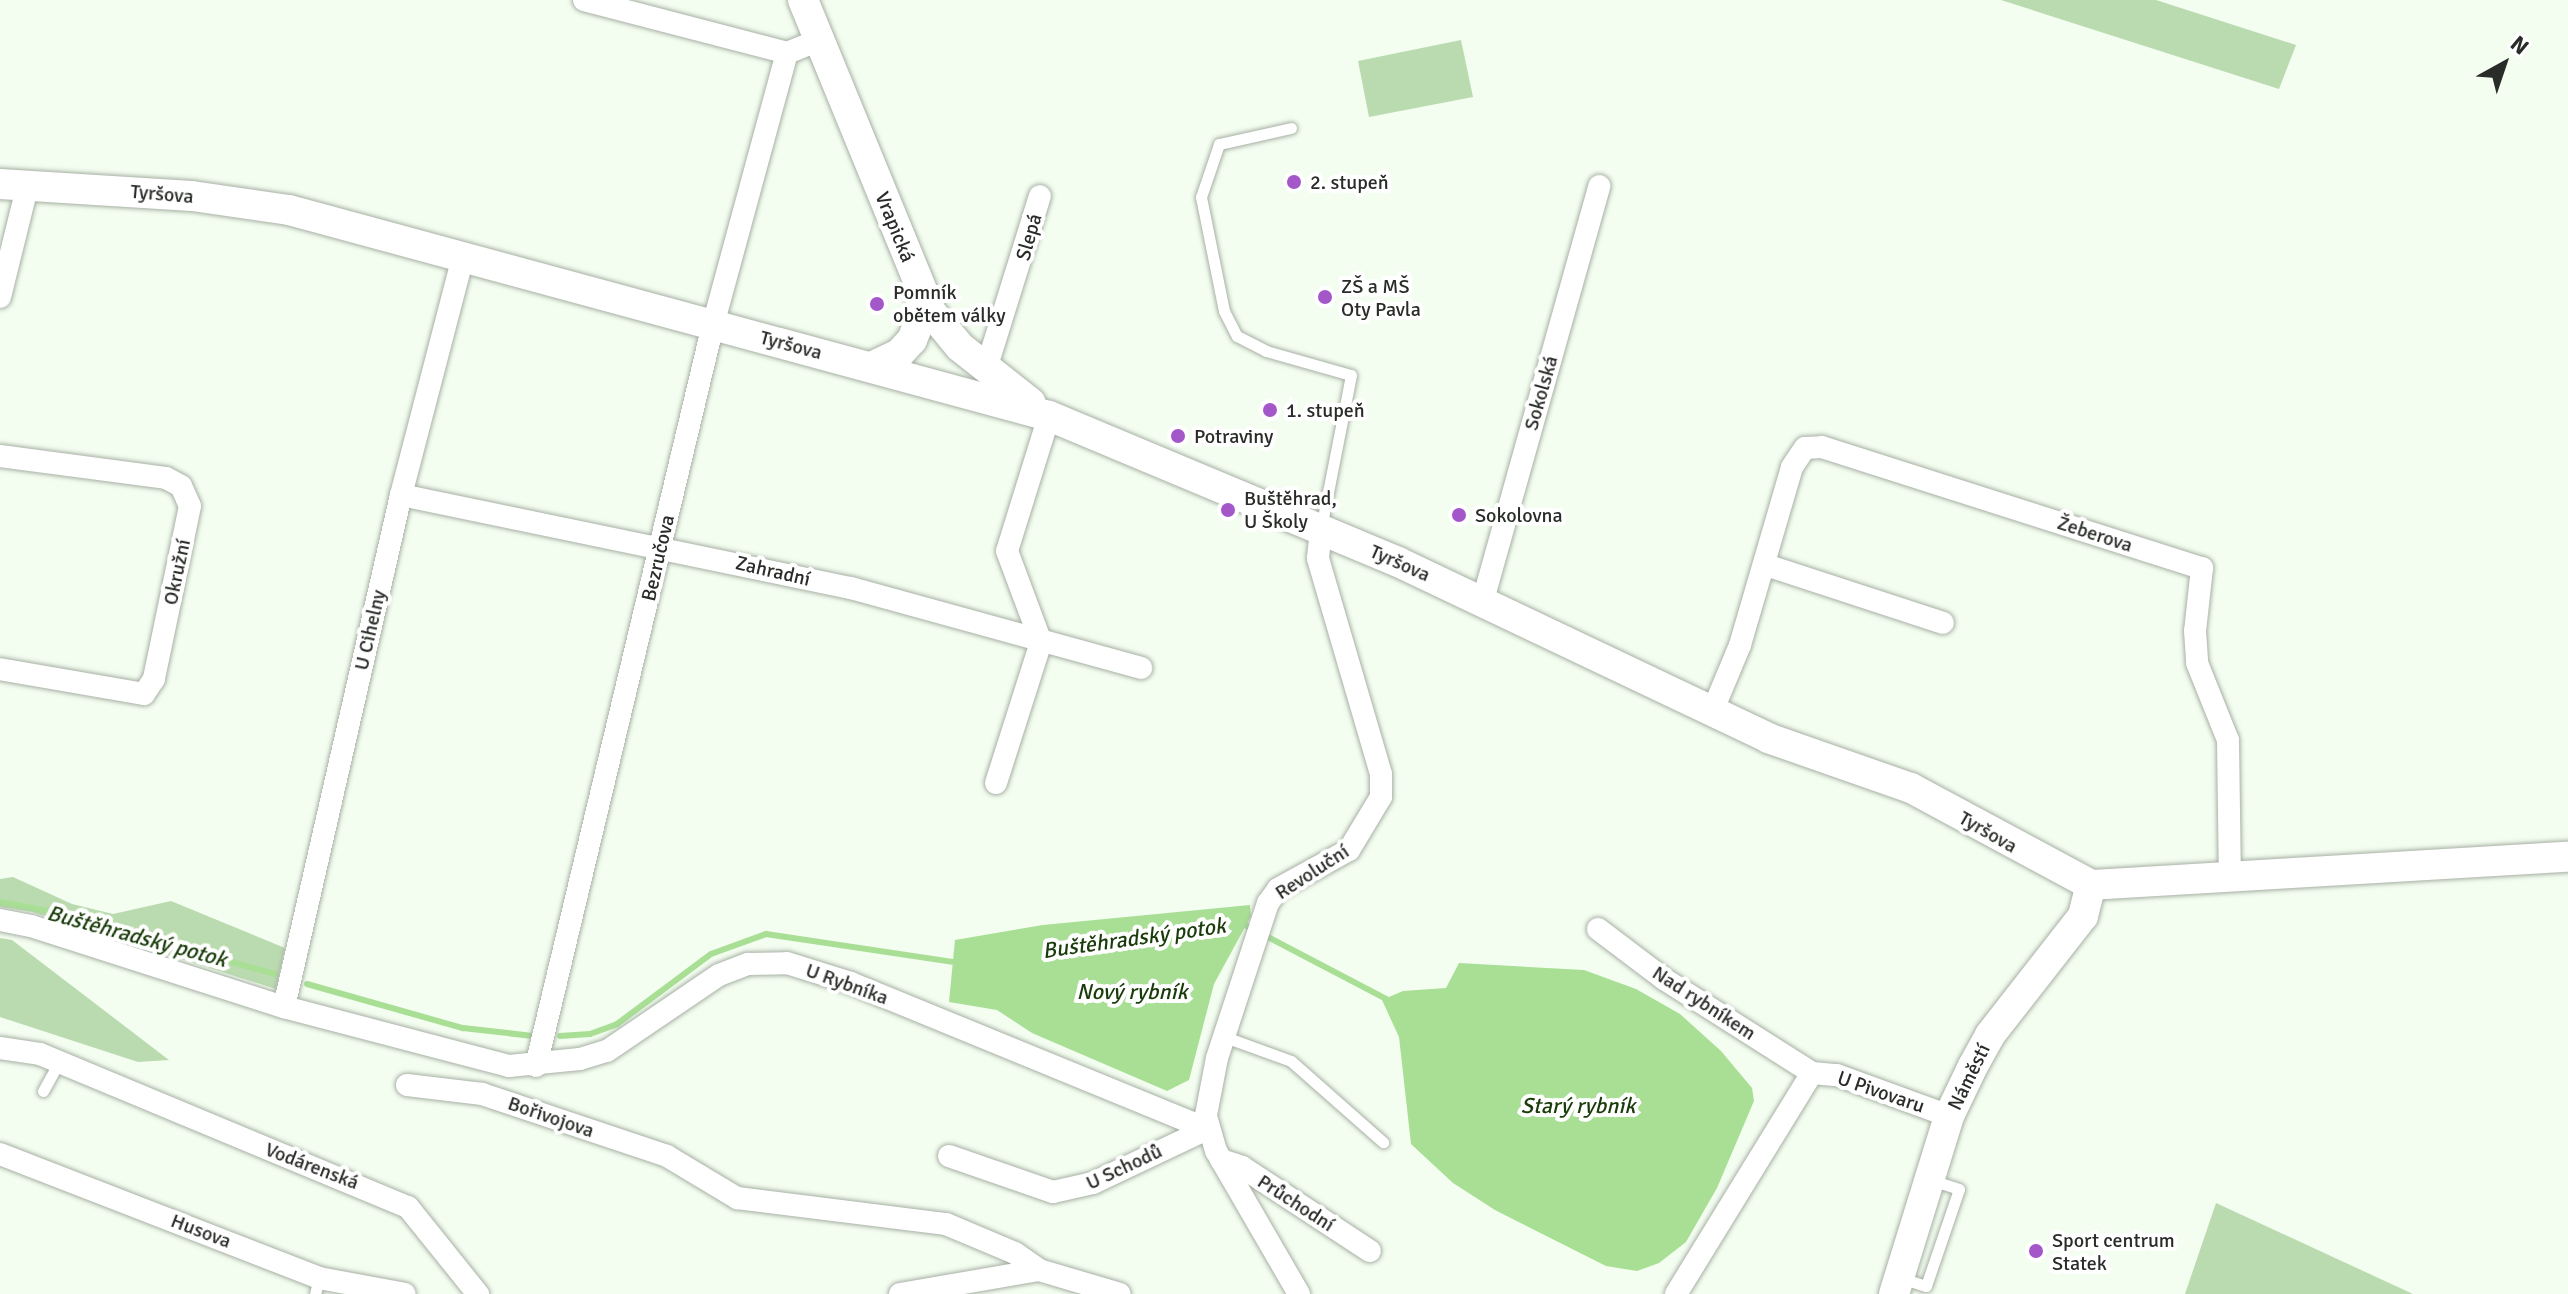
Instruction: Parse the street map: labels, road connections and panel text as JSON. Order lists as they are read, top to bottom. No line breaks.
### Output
{"streets":{"street":["Tyršova","Vrapická","Slepá","Sokolská","Žeberova","Bezručova","Zahradní","Okružní","U Cihelny","Revoluční","U Rybníka","Nad rybníkem","Náměstí","U Pivovaru","Bořivojova","Vodárenská","U Schodů","Průchodní","Husova"]},"crossings":[["Tyršova","Vrapická"],["Tyršova","Sokolská"],["Tyršova","Žeberova"],["Tyršova","Bezručova"],["Tyršova","U Cihelny"],["Tyršova","Revoluční"],["Tyršova","Náměstí"],["Vrapická","Slepá"],["Bezručova","Zahradní"],["Bezručova","U Rybníka"],["Zahradní","U Cihelny"],["Revoluční","U Rybníka"],["Revoluční","U Schodů"],["Revoluční","Průchodní"],["U Rybníka","Bořivojova"],["U Rybníka","U Schodů"],["Nad rybníkem","U Pivovaru"],["Náměstí","U Pivovaru"]],"water":["Buštěhradský potok","Nový rybník","Starý rybník"],"places":["2. stupeň","ZŠ a MŠ Oty Pavla","Pomník obětem války","1. stupeň","Potraviny","Buštěhrad, U Školy","Sokolovna","Sport centrum Statek"],"north":"top right"}
